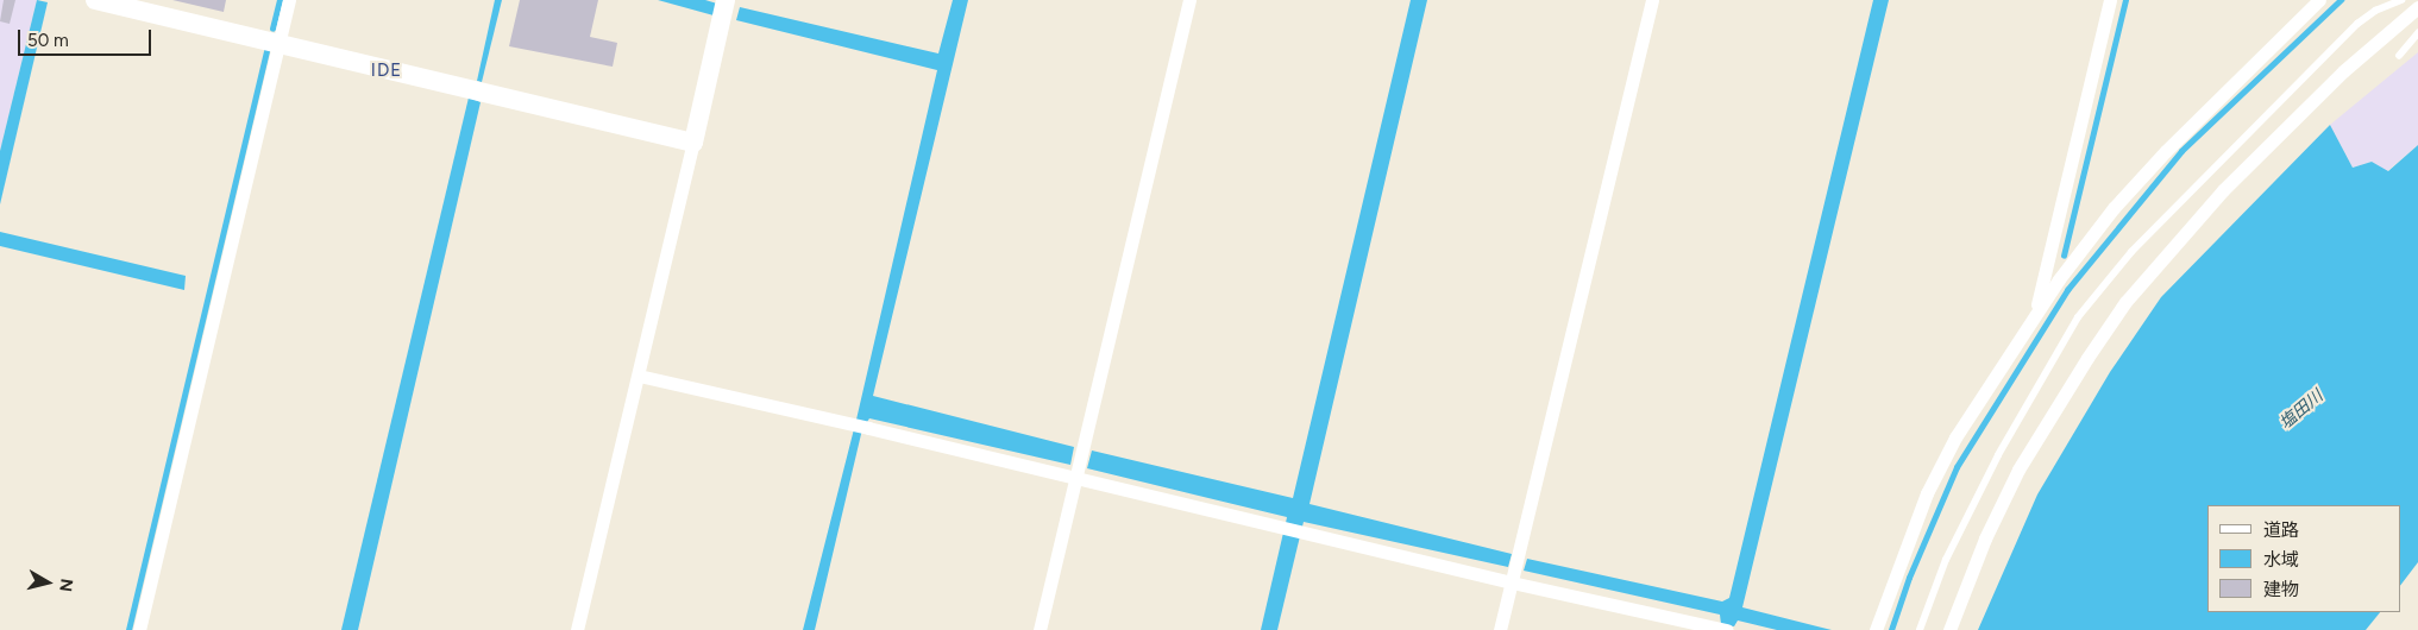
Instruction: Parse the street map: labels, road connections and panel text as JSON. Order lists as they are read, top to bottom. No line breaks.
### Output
{"districts":["IDE"],"water":["塩田川"],"legend":["道路","水域","建物"],"scale_bar":"50 m","north":"right"}
